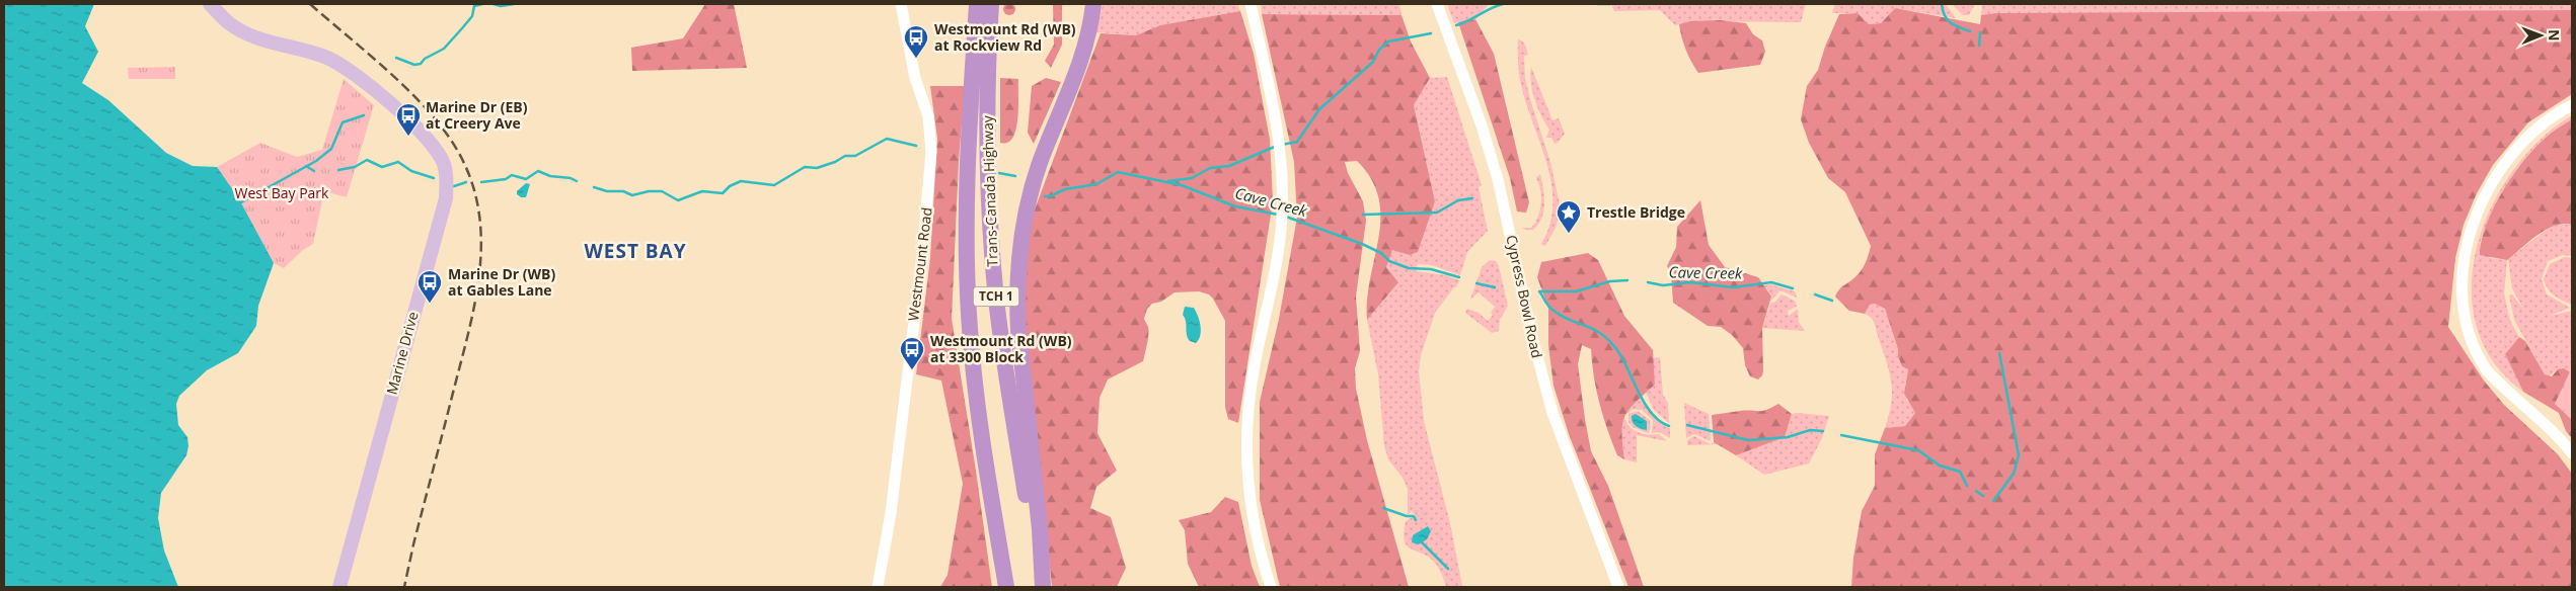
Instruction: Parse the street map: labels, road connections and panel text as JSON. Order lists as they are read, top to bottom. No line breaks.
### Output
{"streets":{"highway":["Trans-Canada Highway","TCH 1"],"main road":["Marine Drive"],"street":["Westmount Road","Cypress Bowl Road"]},"districts":["WEST BAY"],"water":["Cave Creek"],"parks":["West Bay Park"],"places":{"bus stop":["Westmount Rd (WB) at Rockview Rd","Marine Dr (EB) at Creery Ave","Marine Dr (WB) at Gables Lane","Westmount Rd (WB) at 3300 Block"],"place":["Trestle Bridge"]},"north":"right"}
